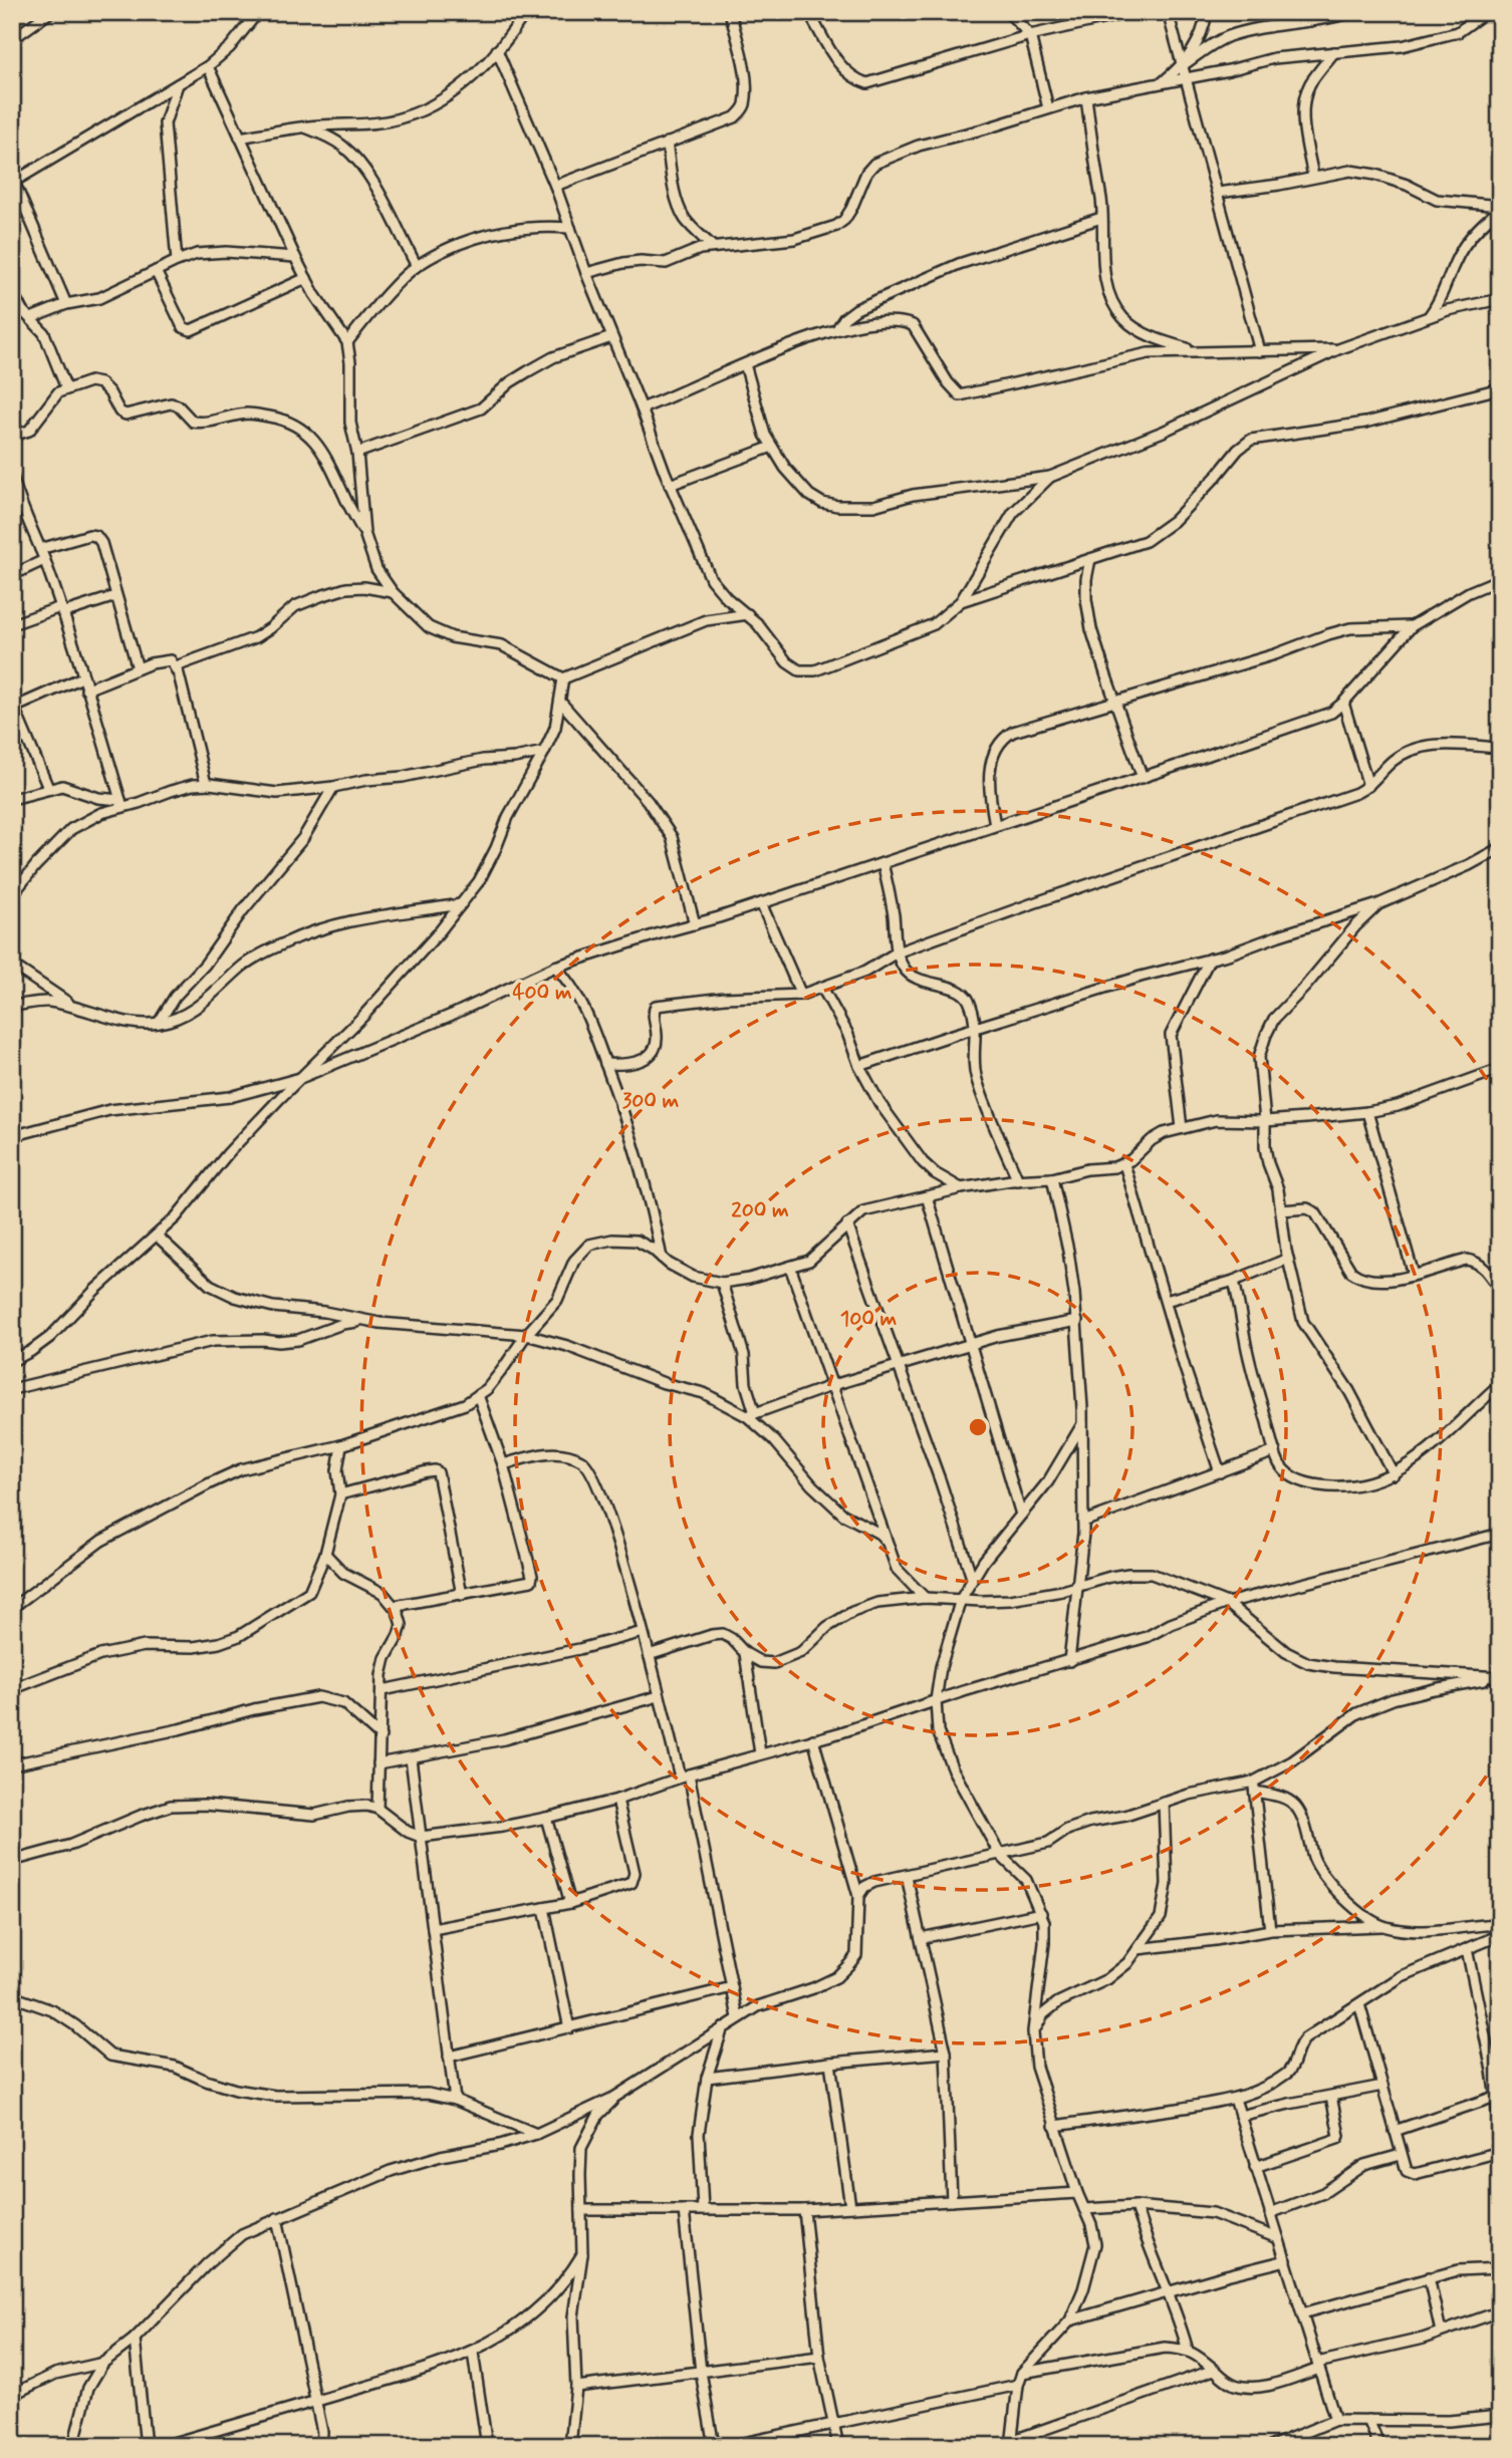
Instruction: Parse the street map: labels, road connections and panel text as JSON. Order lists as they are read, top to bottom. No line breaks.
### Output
{"rings":["400 m","300 m","200 m","100 m"]}
